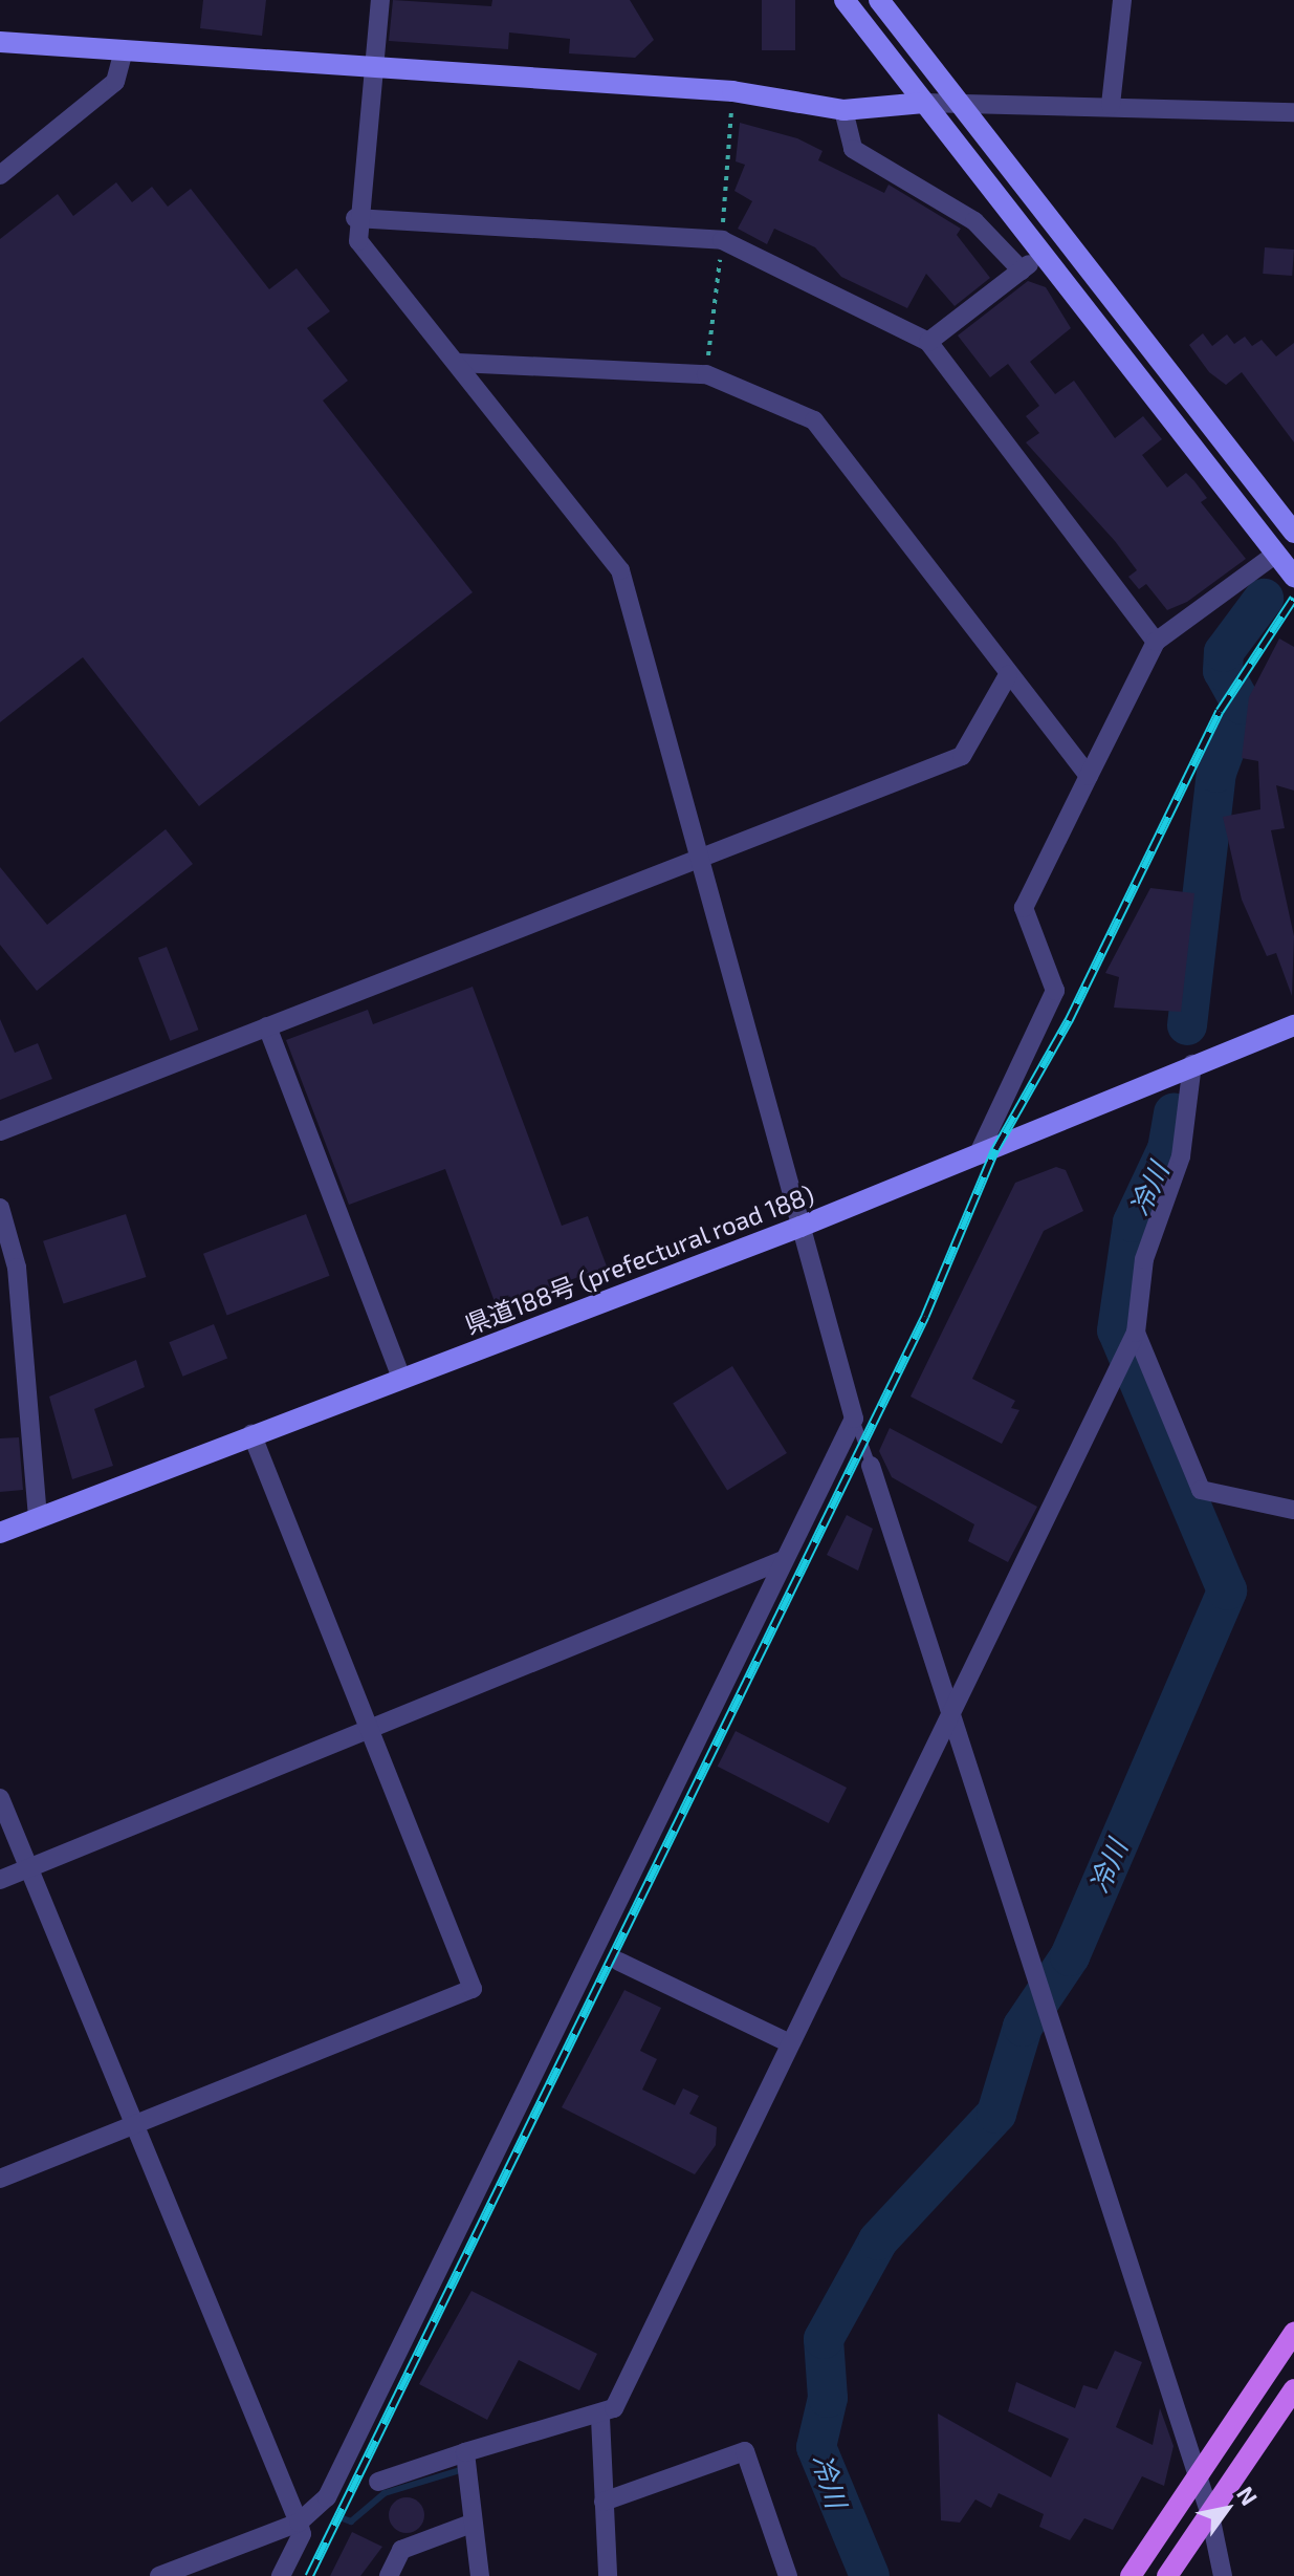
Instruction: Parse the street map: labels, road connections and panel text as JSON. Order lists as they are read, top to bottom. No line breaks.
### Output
{"streets":{"street":["県道188号 (prefectural road 188)"]},"water":["冷川"],"north":"top right"}
